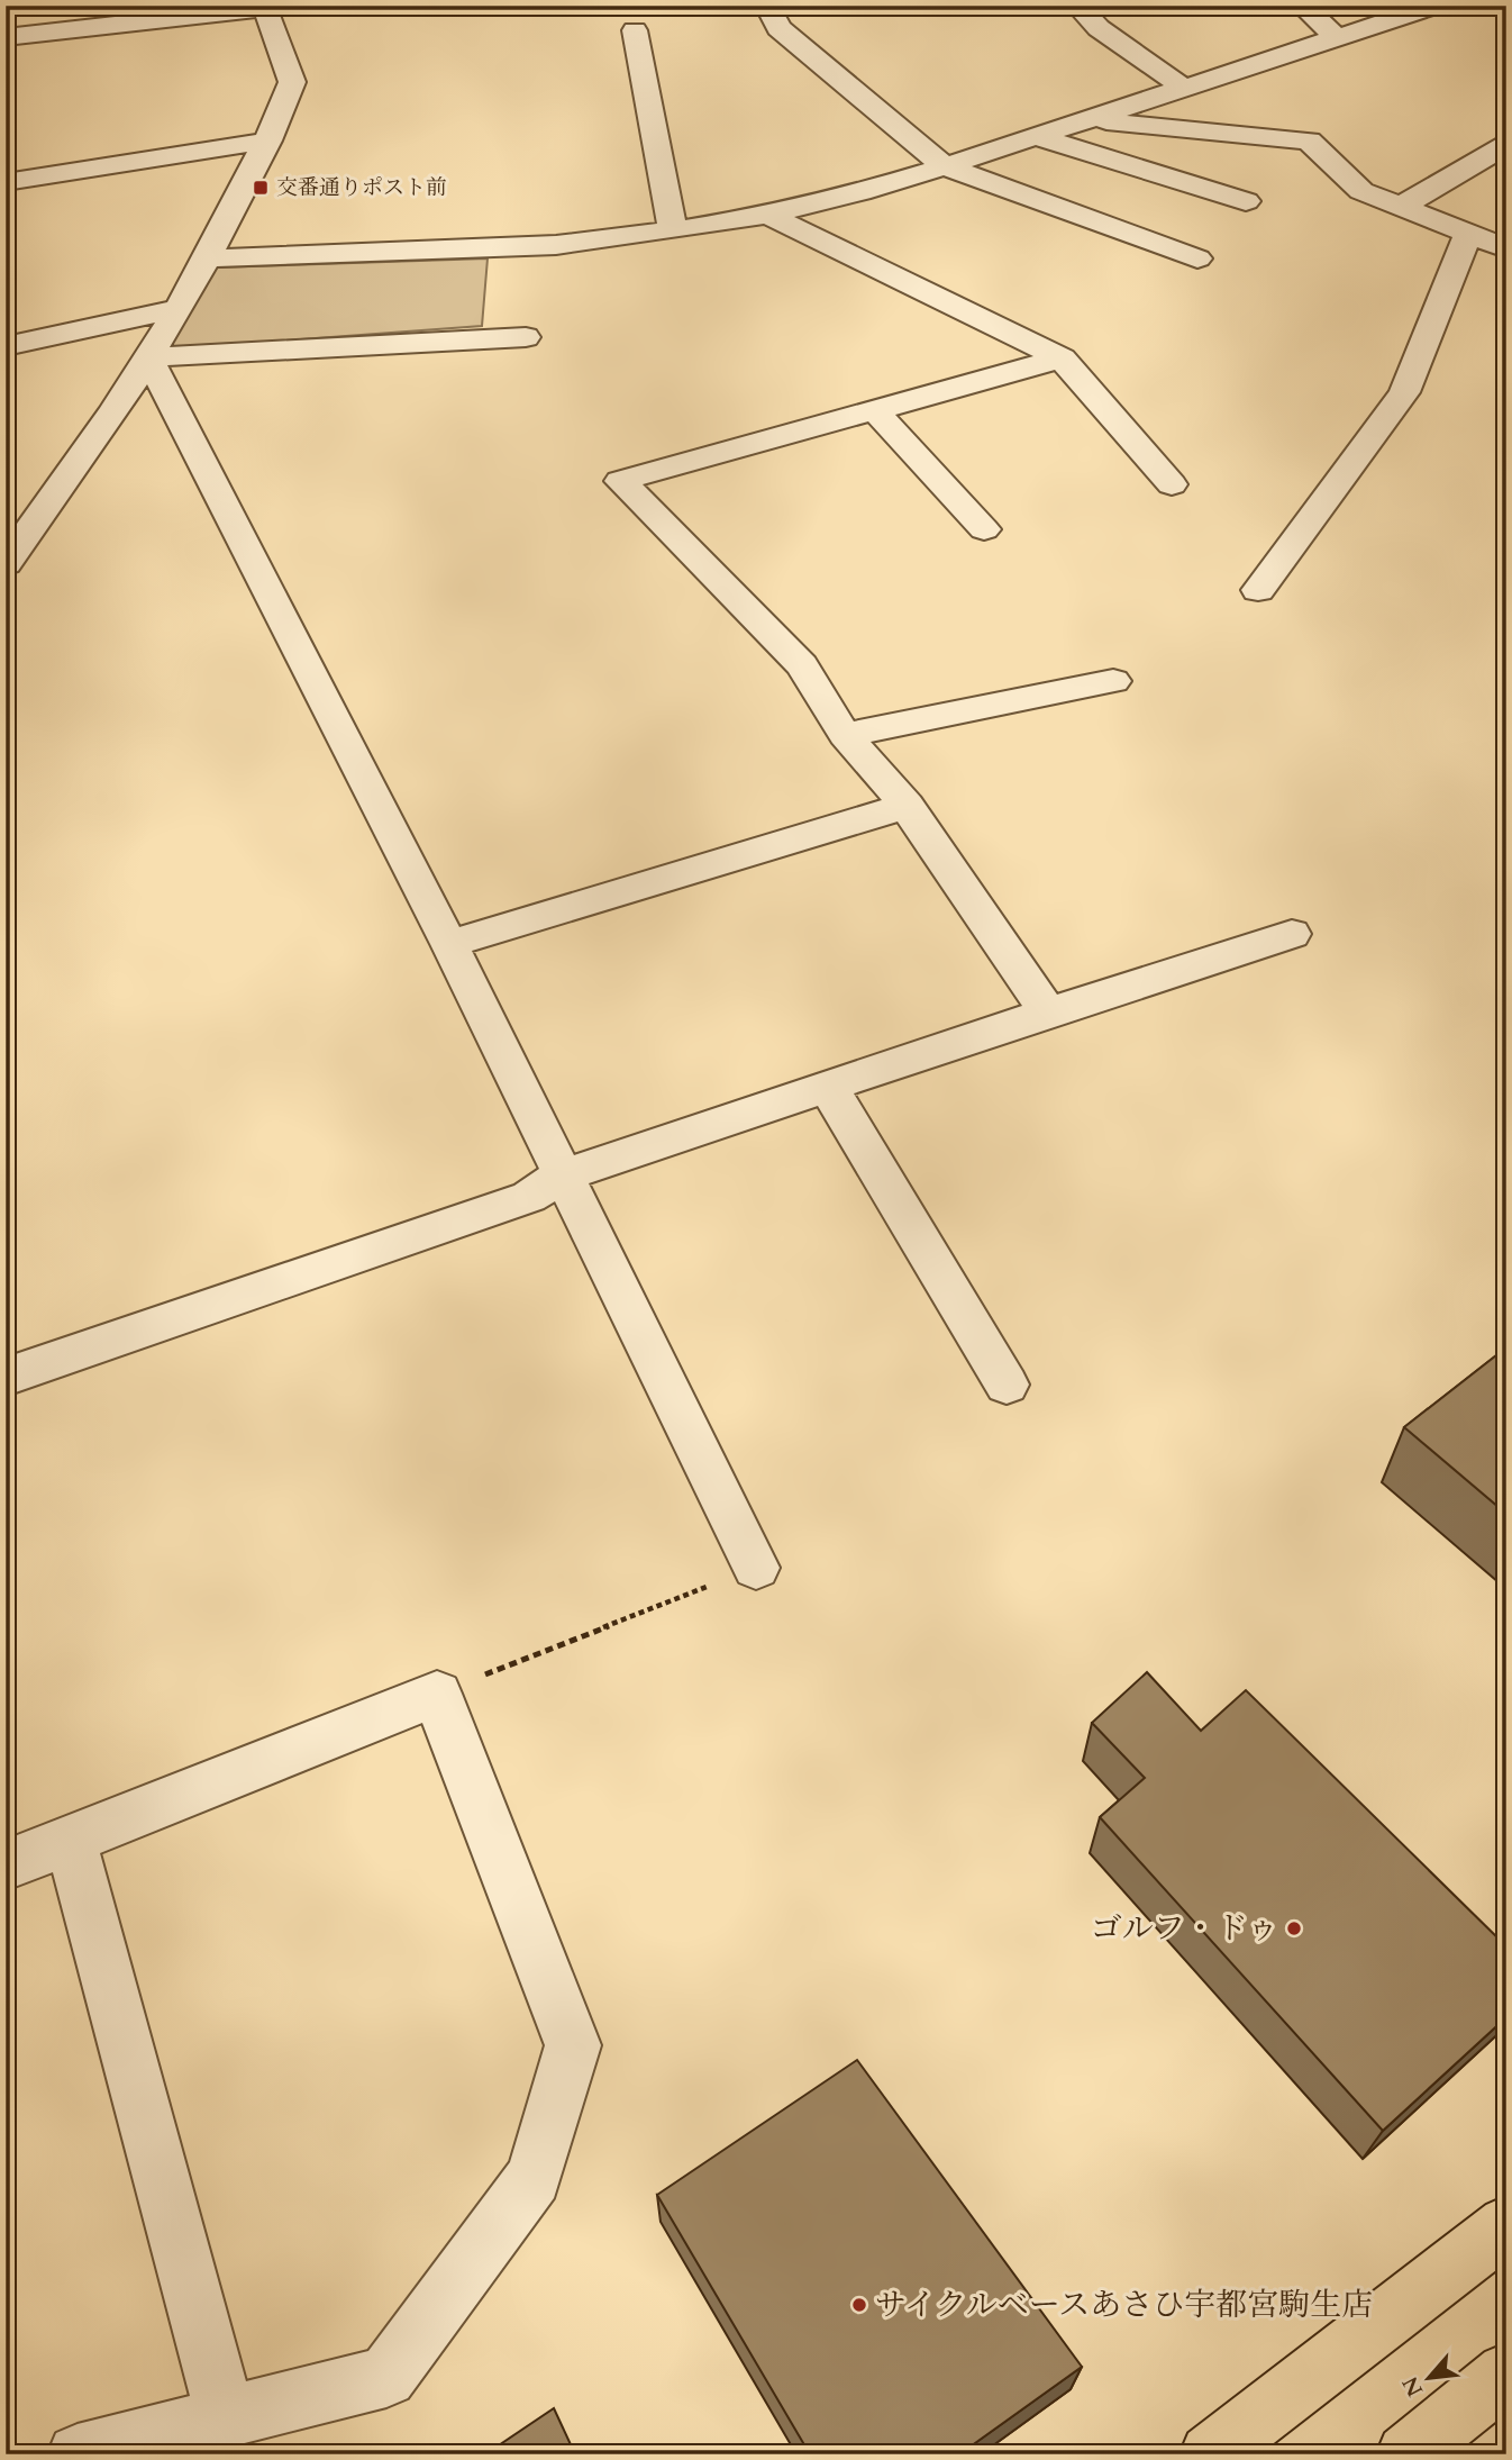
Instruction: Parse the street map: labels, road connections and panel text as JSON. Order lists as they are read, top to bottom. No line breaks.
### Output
{"places":{"transit":["交番通りポスト前"],"other":["ゴルフ・ドゥ","サイクルベースあさひ宇都宮駒生店"]},"north":"bottom left"}
